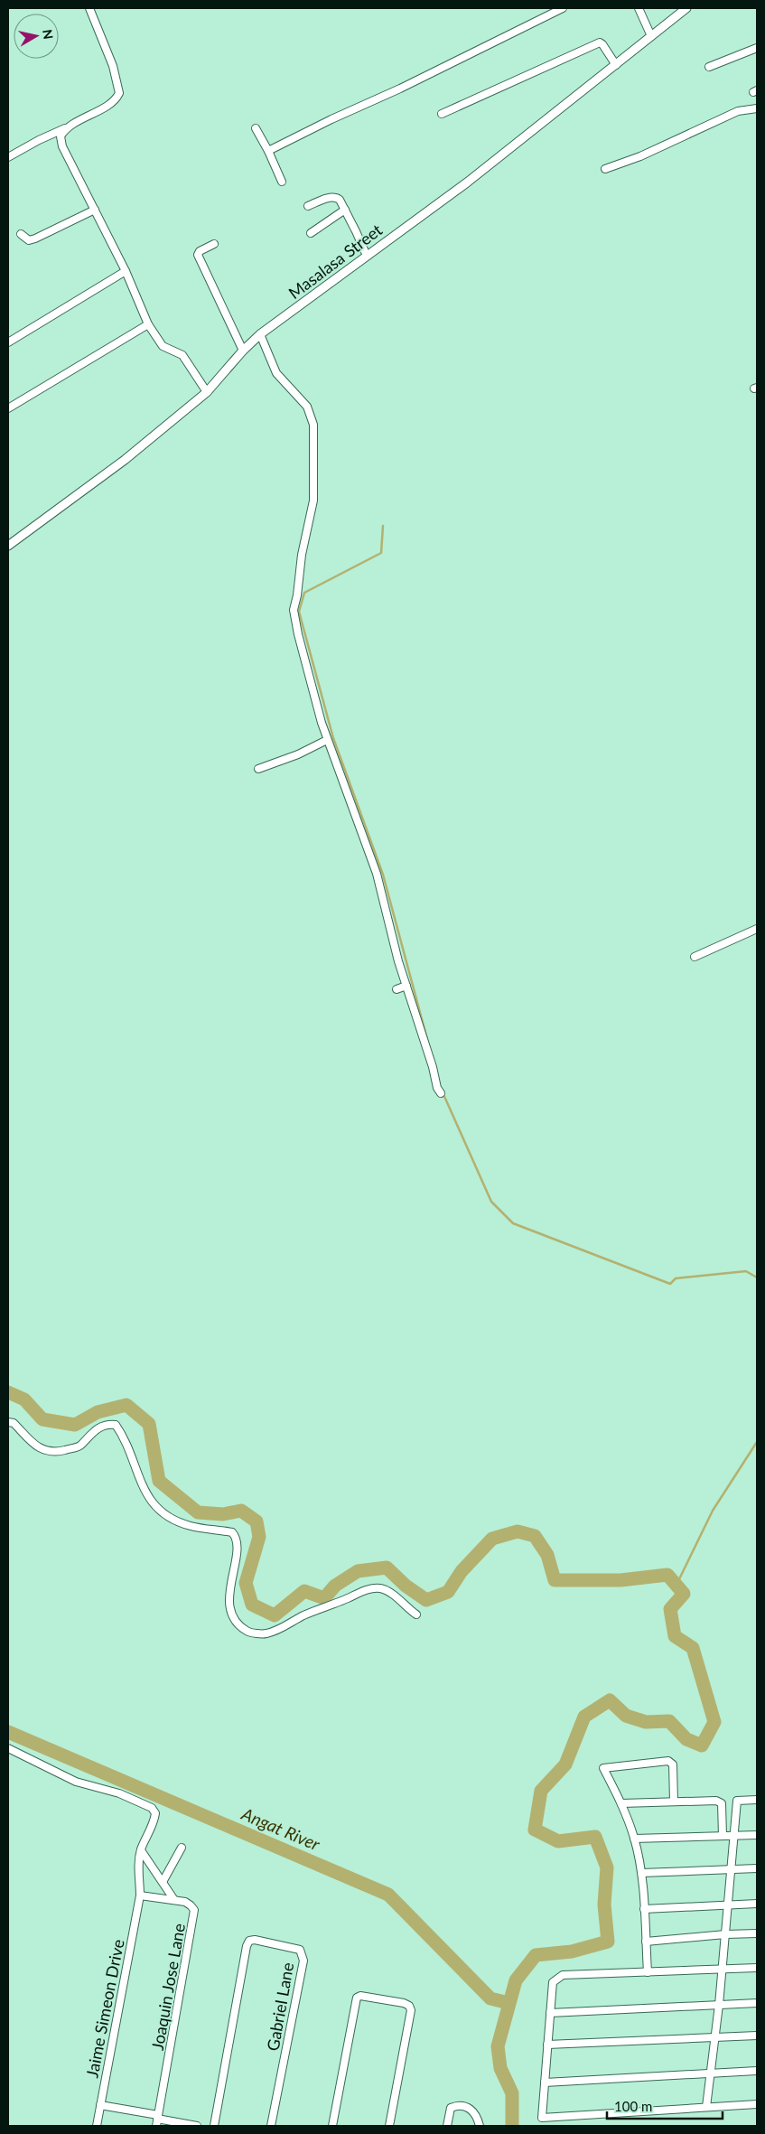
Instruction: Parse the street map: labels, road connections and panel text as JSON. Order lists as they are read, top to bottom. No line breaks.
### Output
{"streets":{"street":["Masalasa Street","Joaquin Jose Lane","Gabriel Lane","Jaime Simeon Drive"]},"crossings":[["Joaquin Jose Lane","Jaime Simeon Drive"]],"water":["Angat River"],"scale_bar":"100 m","north":"right"}
